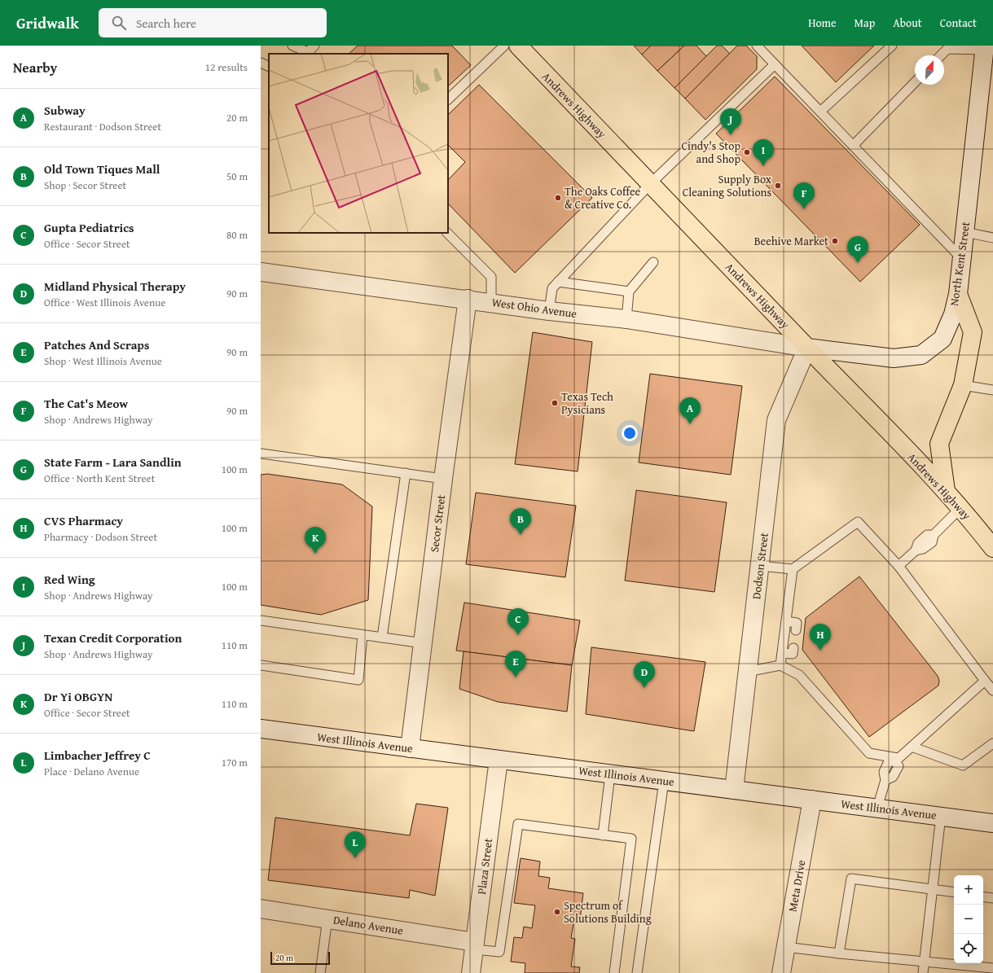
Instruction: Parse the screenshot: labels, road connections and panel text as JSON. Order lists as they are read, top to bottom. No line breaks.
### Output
{"streets":{"main road":["Andrews Highway"],"street":["North Kent Street","West Ohio Avenue","Secor Street","Dodson Street","West Illinois Avenue","Plaza Street","Meta Drive","Delano Avenue"]},"crossings":[["Andrews Highway","North Kent Street"],["Andrews Highway","West Ohio Avenue"],["Andrews Highway","Dodson Street"],["North Kent Street","West Ohio Avenue"],["North Kent Street","Dodson Street"],["West Ohio Avenue","Secor Street"],["West Ohio Avenue","Dodson Street"],["Secor Street","West Illinois Avenue"],["Dodson Street","West Illinois Avenue"],["West Illinois Avenue","Plaza Street"],["West Illinois Avenue","Meta Drive"],["Plaza Street","Delano Avenue"]],"places":["Cindy's Stop and Shop","Supply Box Cleaning Solutions","The Oaks Coffee & Creative Co.","Beehive Market","Texas Tech Pysicians","Spectrum of Solutions Building"],"scale_bar":"20 m","north":"top right","page":{"header":"Gridwalk","search":"Search here","nav":["Home","Map","About","Contact"],"heading":["Nearby","12 results"],"list":[{"mark":"A","name":"Subway","note":"Restaurant · Dodson Street","value":"20 m"},{"mark":"B","name":"Old Town Tiques Mall","note":"Shop · Secor Street","value":"50 m"},{"mark":"C","name":"Gupta Pediatrics","note":"Office · Secor Street","value":"80 m"},{"mark":"D","name":"Midland Physical Therapy","note":"Office · West Illinois Avenue","value":"90 m"},{"mark":"E","name":"Patches And Scraps","note":"Shop · West Illinois Avenue","value":"90 m"},{"mark":"F","name":"The Cat's Meow","note":"Shop · Andrews Highway","value":"90 m"},{"mark":"G","name":"State Farm - Lara Sandlin","note":"Office · North Kent Street","value":"100 m"},{"mark":"H","name":"CVS Pharmacy","note":"Pharmacy · Dodson Street","value":"100 m"},{"mark":"I","name":"Red Wing","note":"Shop · Andrews Highway","value":"100 m"},{"mark":"J","name":"Texan Credit Corporation","note":"Shop · Andrews Highway","value":"110 m"},{"mark":"K","name":"Dr Yi OBGYN","note":"Office · Secor Street","value":"110 m"},{"mark":"L","name":"Limbacher Jeffrey C","note":"Place · Delano Avenue","value":"170 m"}],"pins":["J","I","F","G","A","B","K","C","H","E","D","L"],"map_buttons":["+","−"],"scale":"20 m"}}
